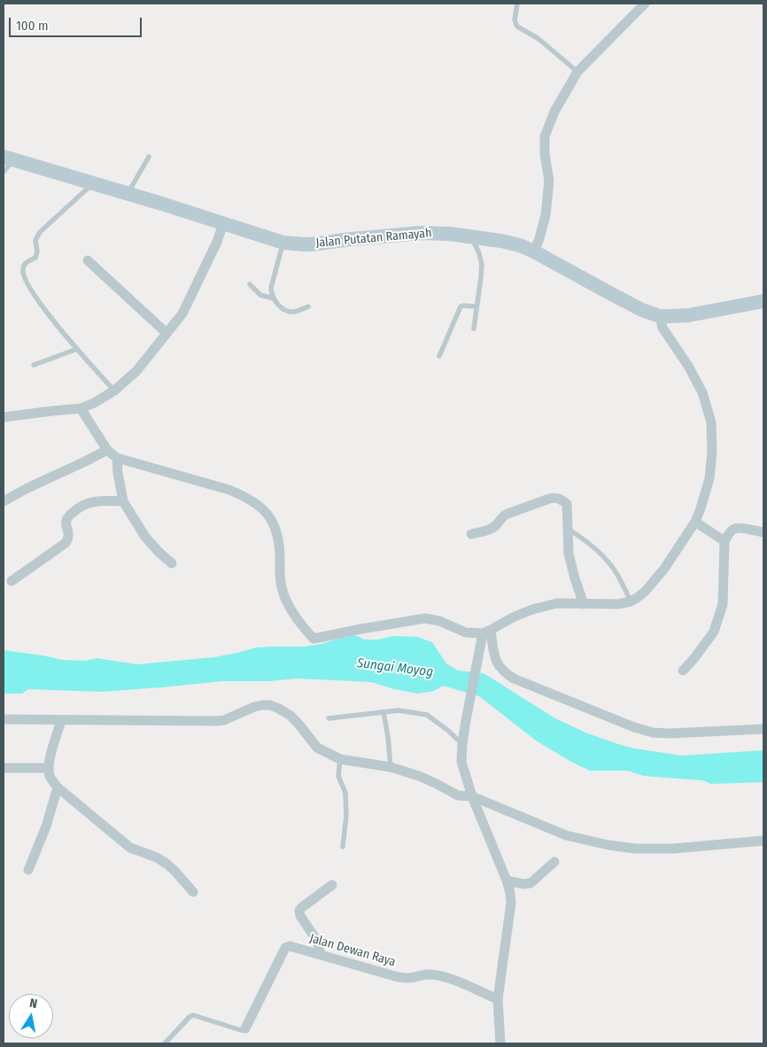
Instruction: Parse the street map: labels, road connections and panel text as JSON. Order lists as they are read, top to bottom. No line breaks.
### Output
{"streets":{"main road":["Jalan Putatan Ramayah"],"street":["Jalan Dewan Raya"]},"water":["Sungai Moyog"],"scale_bar":"100 m","north":"top"}
